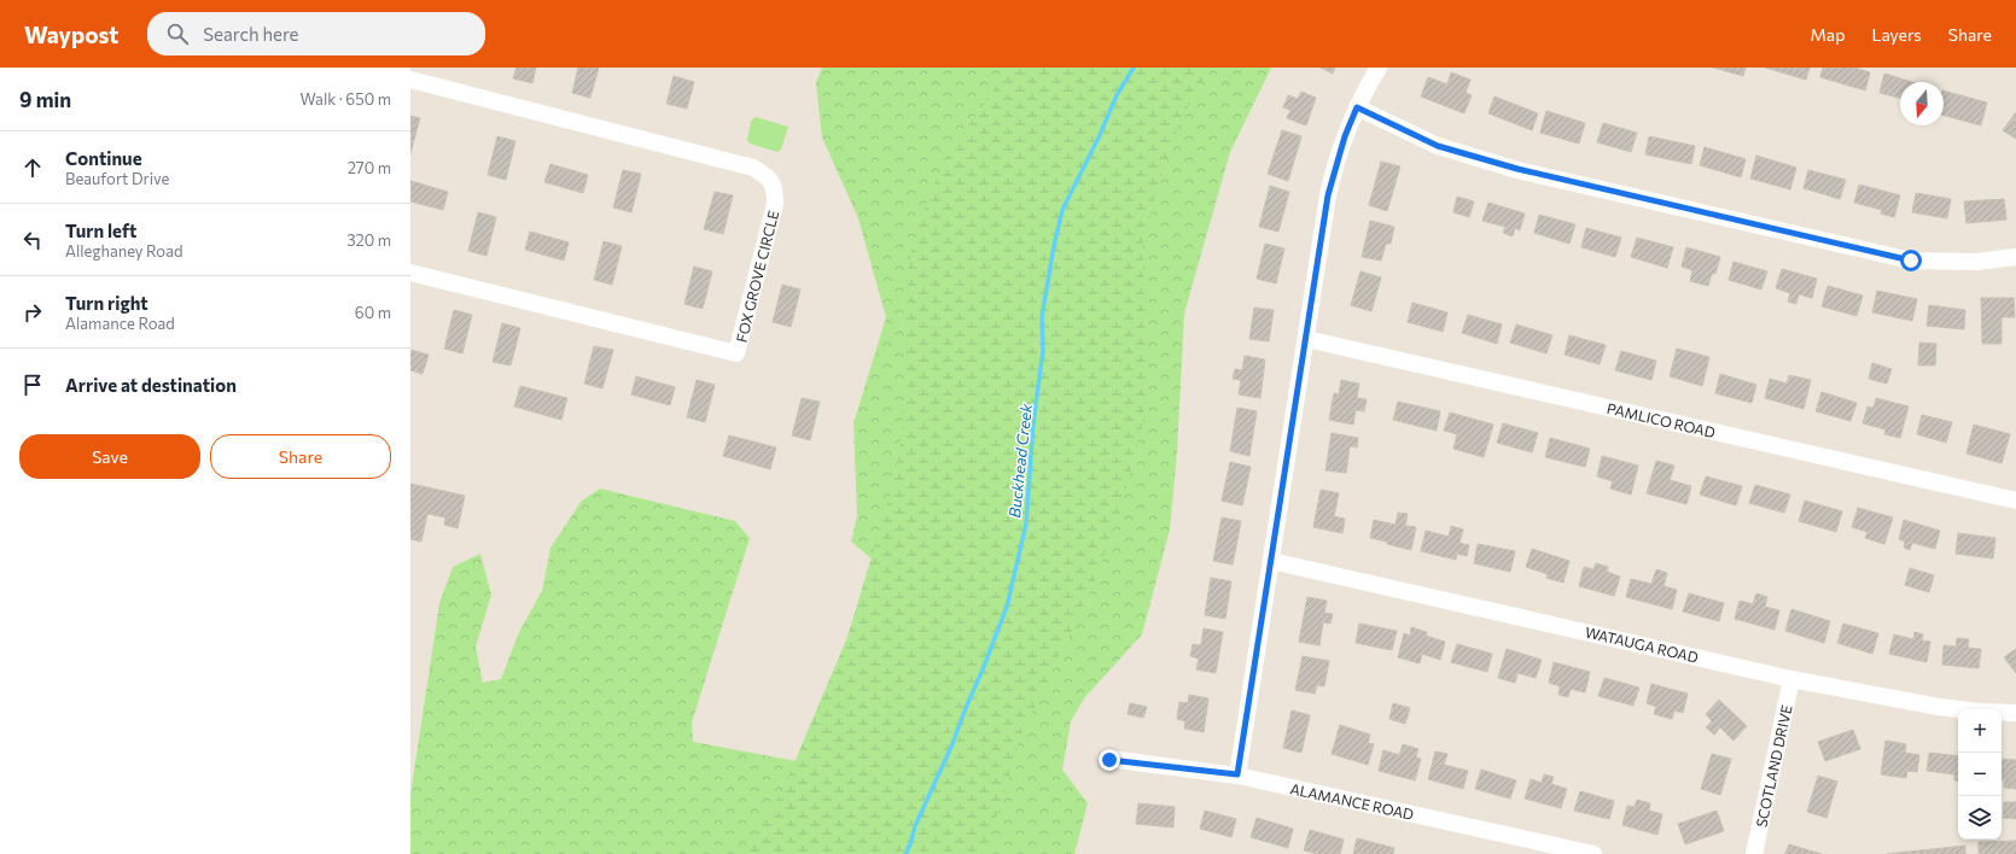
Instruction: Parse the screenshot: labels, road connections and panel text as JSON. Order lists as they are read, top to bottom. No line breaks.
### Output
{"streets":{"street":["FOX GROVE CIRCLE","PAMLICO ROAD","WATAUGA ROAD","SCOTLAND DRIVE","ALAMANCE ROAD"]},"crossings":[["WATAUGA ROAD","SCOTLAND DRIVE"]],"water":["Buckhead Creek"],"north":"bottom","page":{"header":"Waypost","search":"Search here","nav":["Map","Layers","Share"],"heading":["9 min","Walk · 650 m"],"list":[["Continue","Beaufort Drive","270 m"],["Turn left","Alleghaney Road","320 m"],["Turn right","Alamance Road","60 m"],"Arrive at destination"],"buttons":["Save","Share"],"map_buttons":["+","−"]}}
